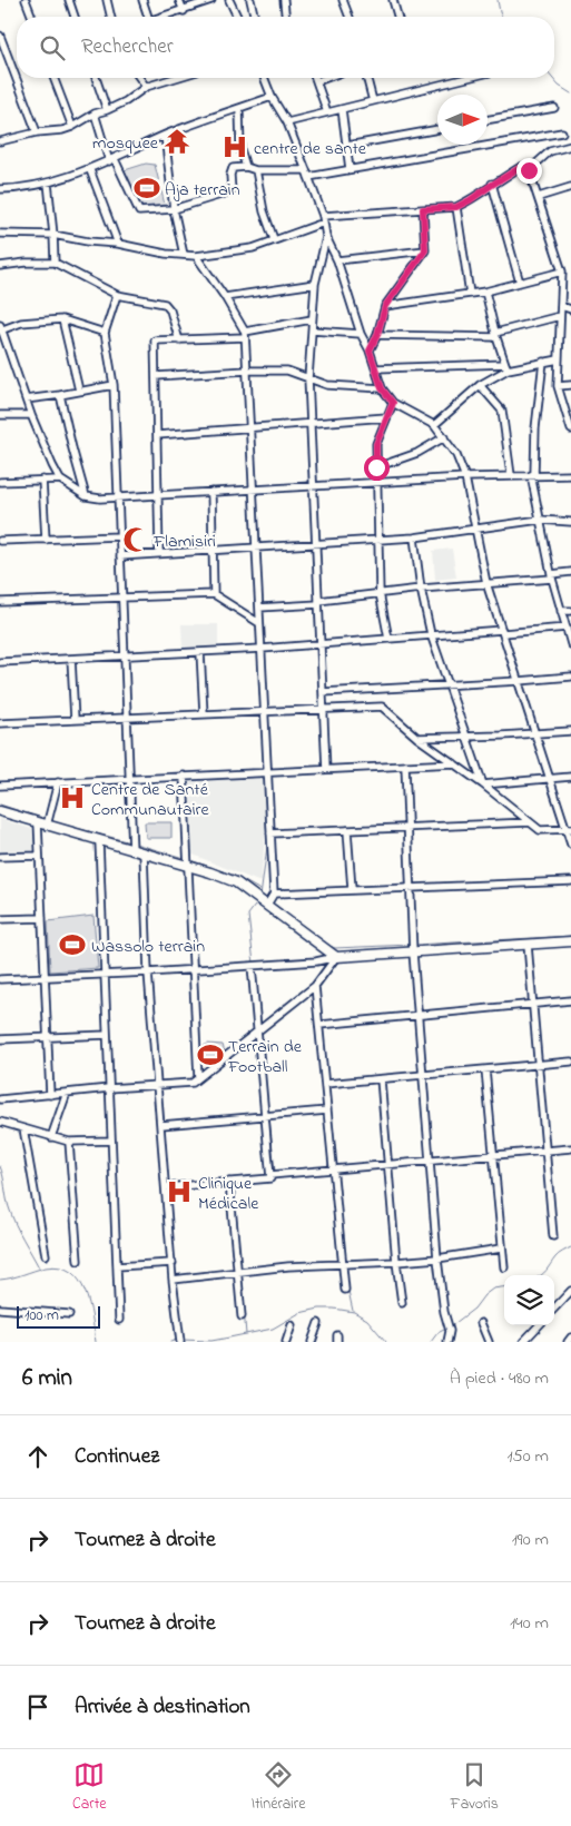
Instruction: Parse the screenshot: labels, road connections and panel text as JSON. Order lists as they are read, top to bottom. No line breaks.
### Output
{"places":{"temple":["mosquee"],"hospital":["centre de sante","Centre de Santé Communautaire","Clinique Médicale"],"sports":["Aja terrain","Wassolo terrain","Terrain de Football"],"mosque":["Flamisiri"]},"scale_bar":"100 m","north":"right","page":{"search":"Rechercher","scale":"100 m","heading":["6 min","À pied · 480 m"],"list":[["Continuez","150 m"],["Tournez à droite","190 m"],["Tournez à droite","140 m"],"Arrivée à destination"],"nav":["Carte","Itinéraire","Favoris"]}}
